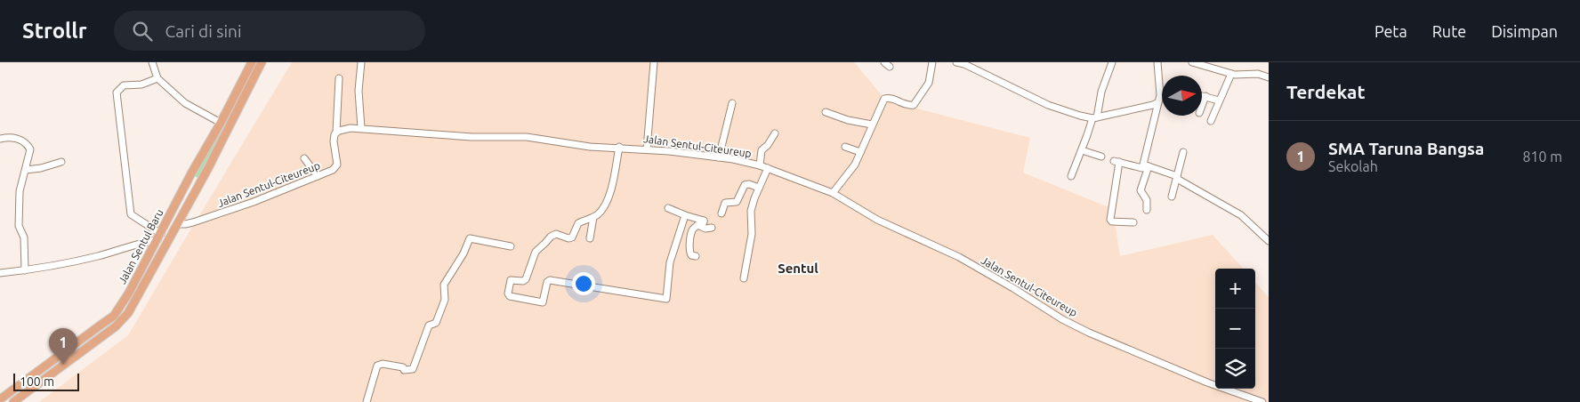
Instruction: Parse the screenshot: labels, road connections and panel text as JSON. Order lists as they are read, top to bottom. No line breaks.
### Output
{"streets":{"main road":["Jalan Sentul Baru"],"street":["Jalan Sentul-Citeureup"]},"crossings":[["Jalan Sentul-Citeureup","Jalan Sentul Baru"]],"districts":["Sentul"],"scale_bar":"100 m","north":"right","page":{"header":"Strollr","search":"Cari di sini","nav":["Peta","Rute","Disimpan"],"heading":"Terdekat","list":[{"mark":"1","name":"SMA Taruna Bangsa","note":"Sekolah","value":"810 m"}],"map_buttons":["+","−"],"pins":"1","scale":"100 m"}}
